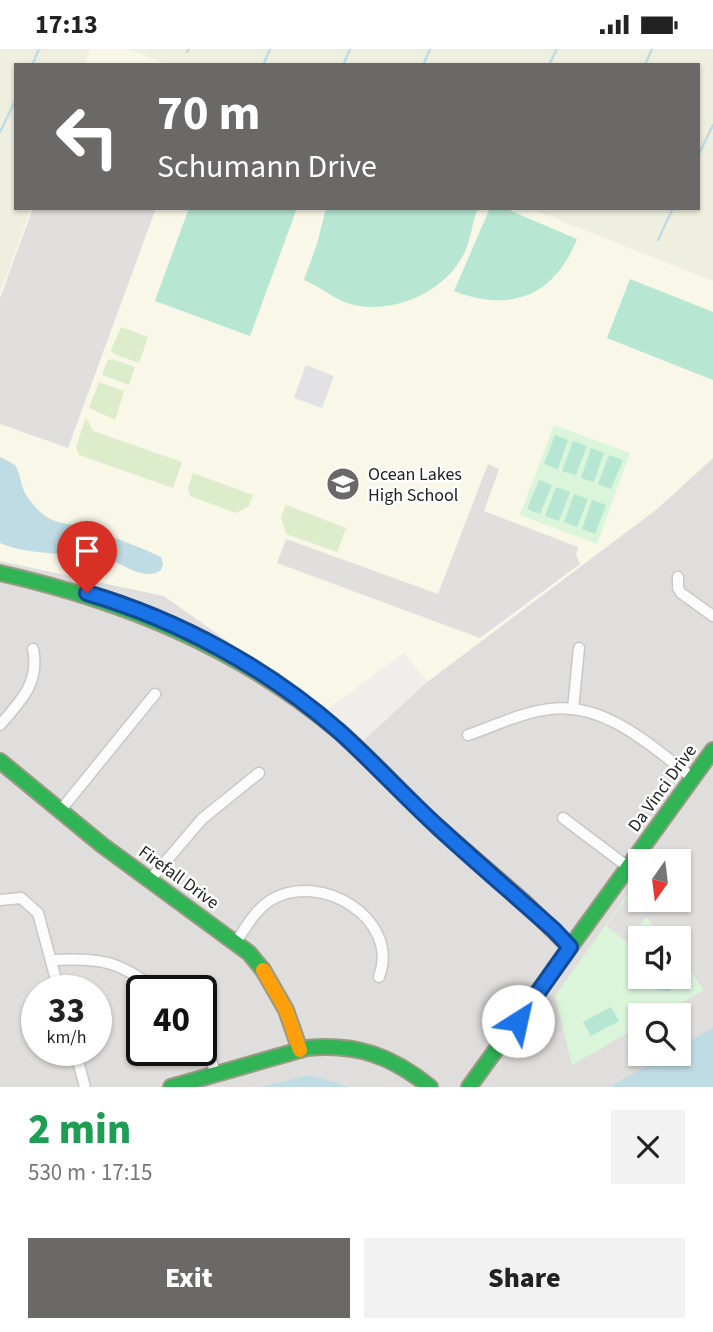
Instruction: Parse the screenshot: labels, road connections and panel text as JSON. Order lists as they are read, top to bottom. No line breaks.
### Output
{"streets":{"street":["Da Vinci Drive","Firefall Drive"]},"places":{"school or university":["Ocean Lakes High School"]},"north":"bottom","page":{"status":"17:13","turn":["70 m","Schumann Drive"],"speed":"33 km/h","limit":"40","heading":["2 min","530 m · 17:15"],"buttons":["Exit","Share"]}}
